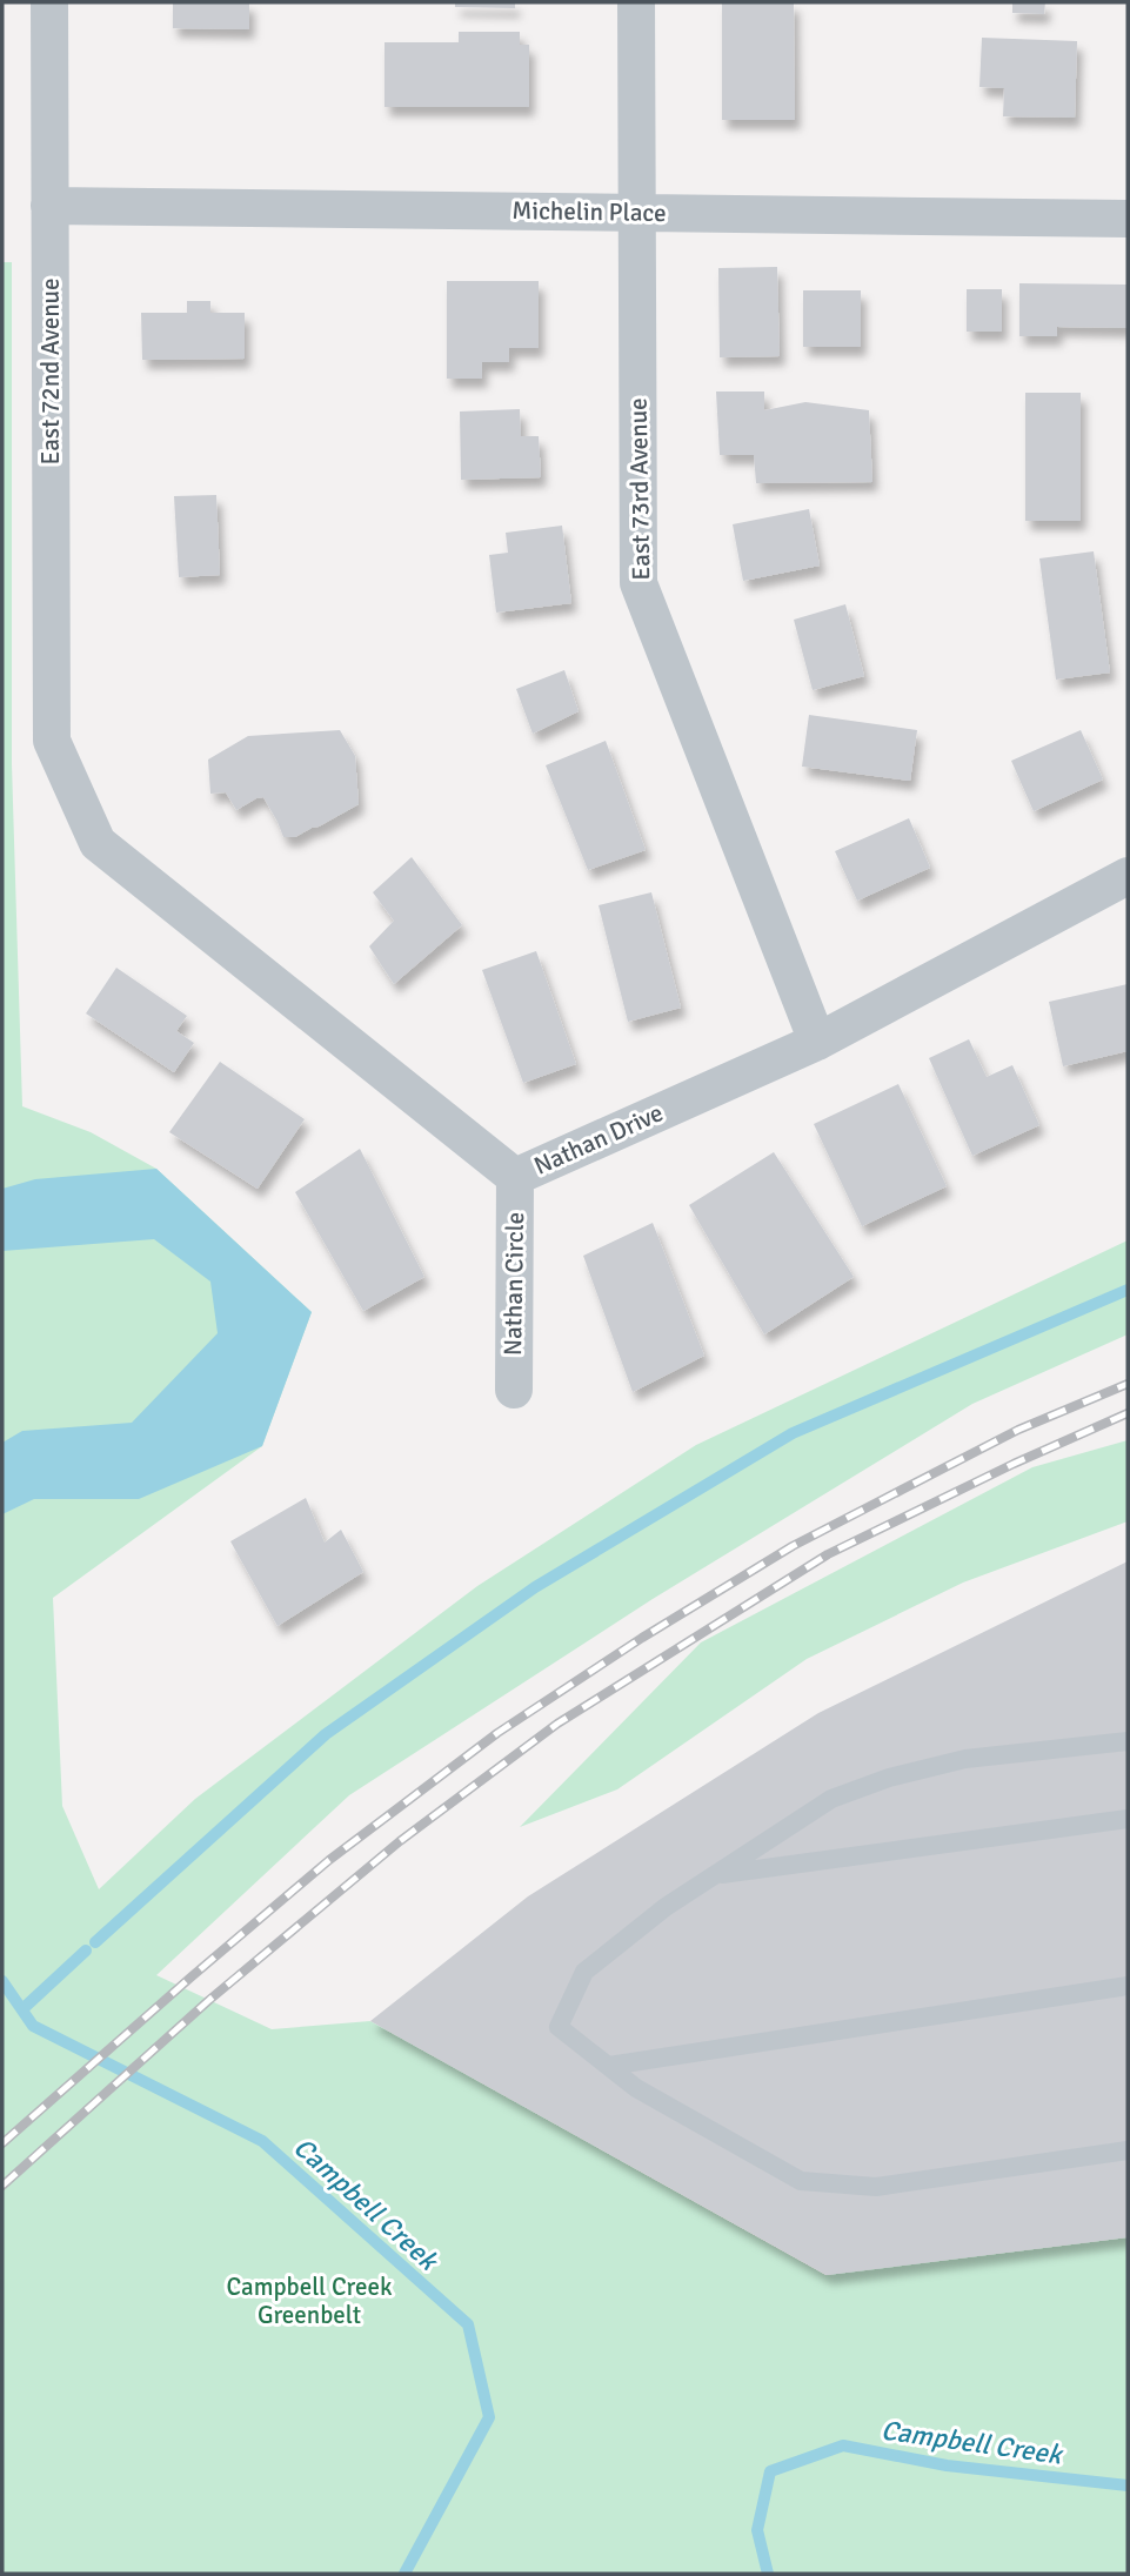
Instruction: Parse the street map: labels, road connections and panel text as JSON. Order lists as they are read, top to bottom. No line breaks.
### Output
{"streets":{"street":["Michelin Place","East 72nd Avenue","East 73rd Avenue","Nathan Drive","Nathan Circle"]},"crossings":[["Michelin Place","East 72nd Avenue"],["Michelin Place","East 73rd Avenue"],["East 72nd Avenue","Nathan Drive"],["East 73rd Avenue","Nathan Drive"],["Nathan Drive","Nathan Circle"]],"water":["Campbell Creek"],"parks":["Campbell Creek Greenbelt"]}
